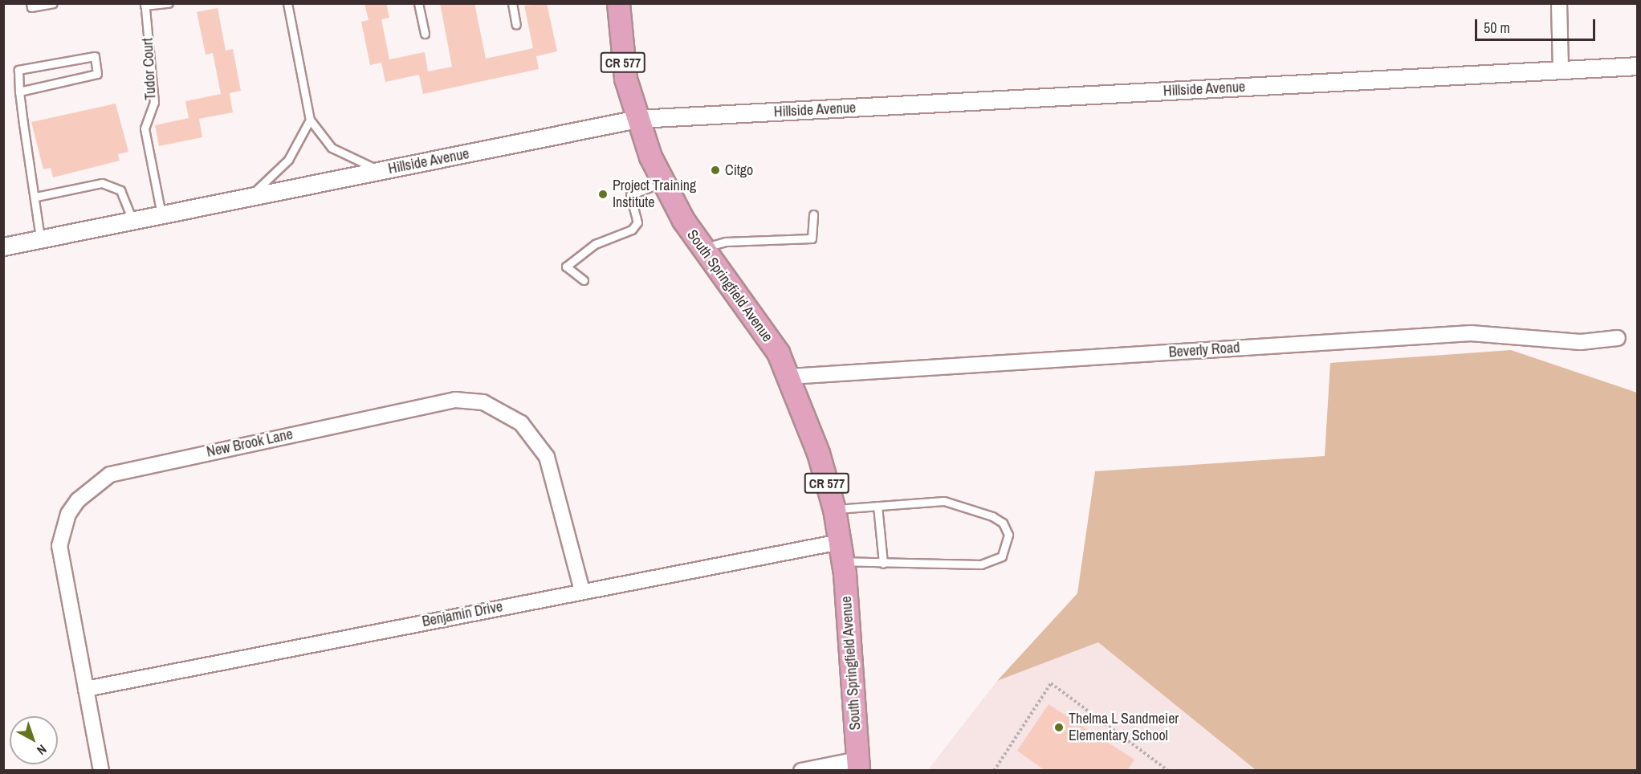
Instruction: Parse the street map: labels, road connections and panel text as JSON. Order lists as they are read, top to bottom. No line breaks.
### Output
{"streets":{"main road":["CR 577","South Springfield Avenue"],"street":["Hillside Avenue","Beverly Road","New Brook Lane","Benjamin Drive"],"lane":["Tudor Court"]},"crossings":[["Tudor Court","Hillside Avenue"],["Hillside Avenue","South Springfield Avenue"],["South Springfield Avenue","Beverly Road"],["South Springfield Avenue","Benjamin Drive"],["New Brook Lane","Benjamin Drive"]],"places":["Citgo","Project Training Institute","Thelma L Sandmeier Elementary School"],"scale_bar":"50 m","north":"bottom right"}
